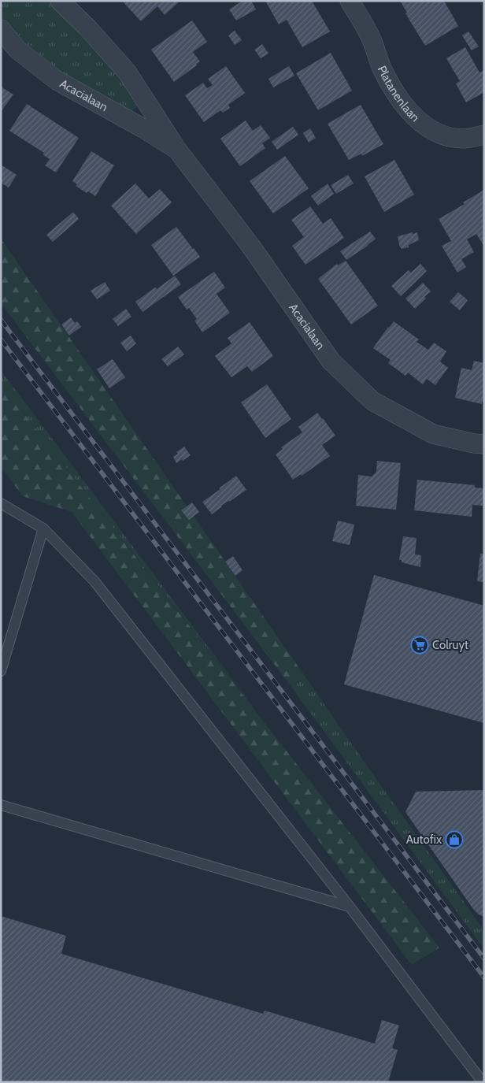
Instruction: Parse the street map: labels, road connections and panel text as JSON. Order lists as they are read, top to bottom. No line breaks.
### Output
{"streets":{"street":["Platanenlaan","Acacialaan"]},"places":{"supermarket":["Colruyt"],"shop":["Autofix"]}}
